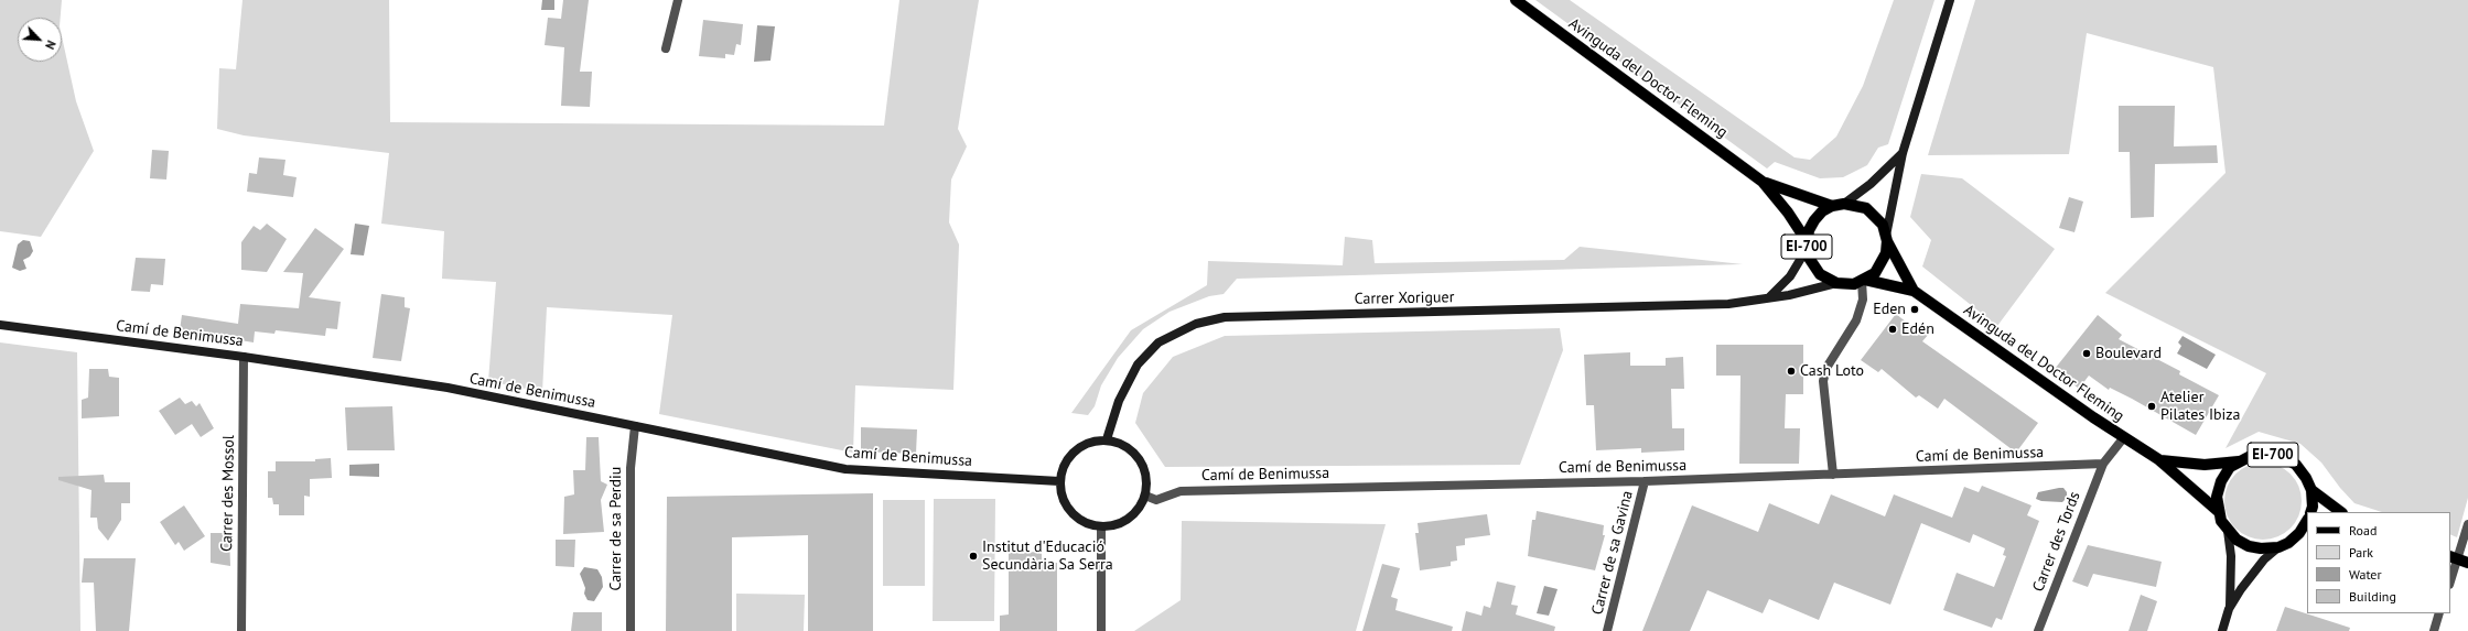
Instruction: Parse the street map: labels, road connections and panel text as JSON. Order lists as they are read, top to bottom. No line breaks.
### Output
{"streets":{"main road":["Avinguda del Doctor Fleming","EI-700"],"street":["Carrer Xoriguer","Camí de Benimussa","Carrer des Mossol","Carrer de sa Perdiu","Carrer des Tords","Carrer de sa Gavina"]},"crossings":[["Avinguda del Doctor Fleming","EI-700"],["Avinguda del Doctor Fleming","Carrer Xoriguer"],["Avinguda del Doctor Fleming","Carrer des Tords"],["EI-700","Carrer Xoriguer"],["Carrer Xoriguer","Camí de Benimussa"],["Camí de Benimussa","Carrer des Mossol"],["Camí de Benimussa","Carrer de sa Perdiu"],["Camí de Benimussa","Carrer des Tords"],["Camí de Benimussa","Carrer de sa Gavina"]],"places":["Eden","Edén","Boulevard","Cash Loto","Atelier Pilates Ibiza","Institut d'Educació Secundària Sa Serra"],"legend":["Road","Park","Water","Building"],"north":"bottom right"}
